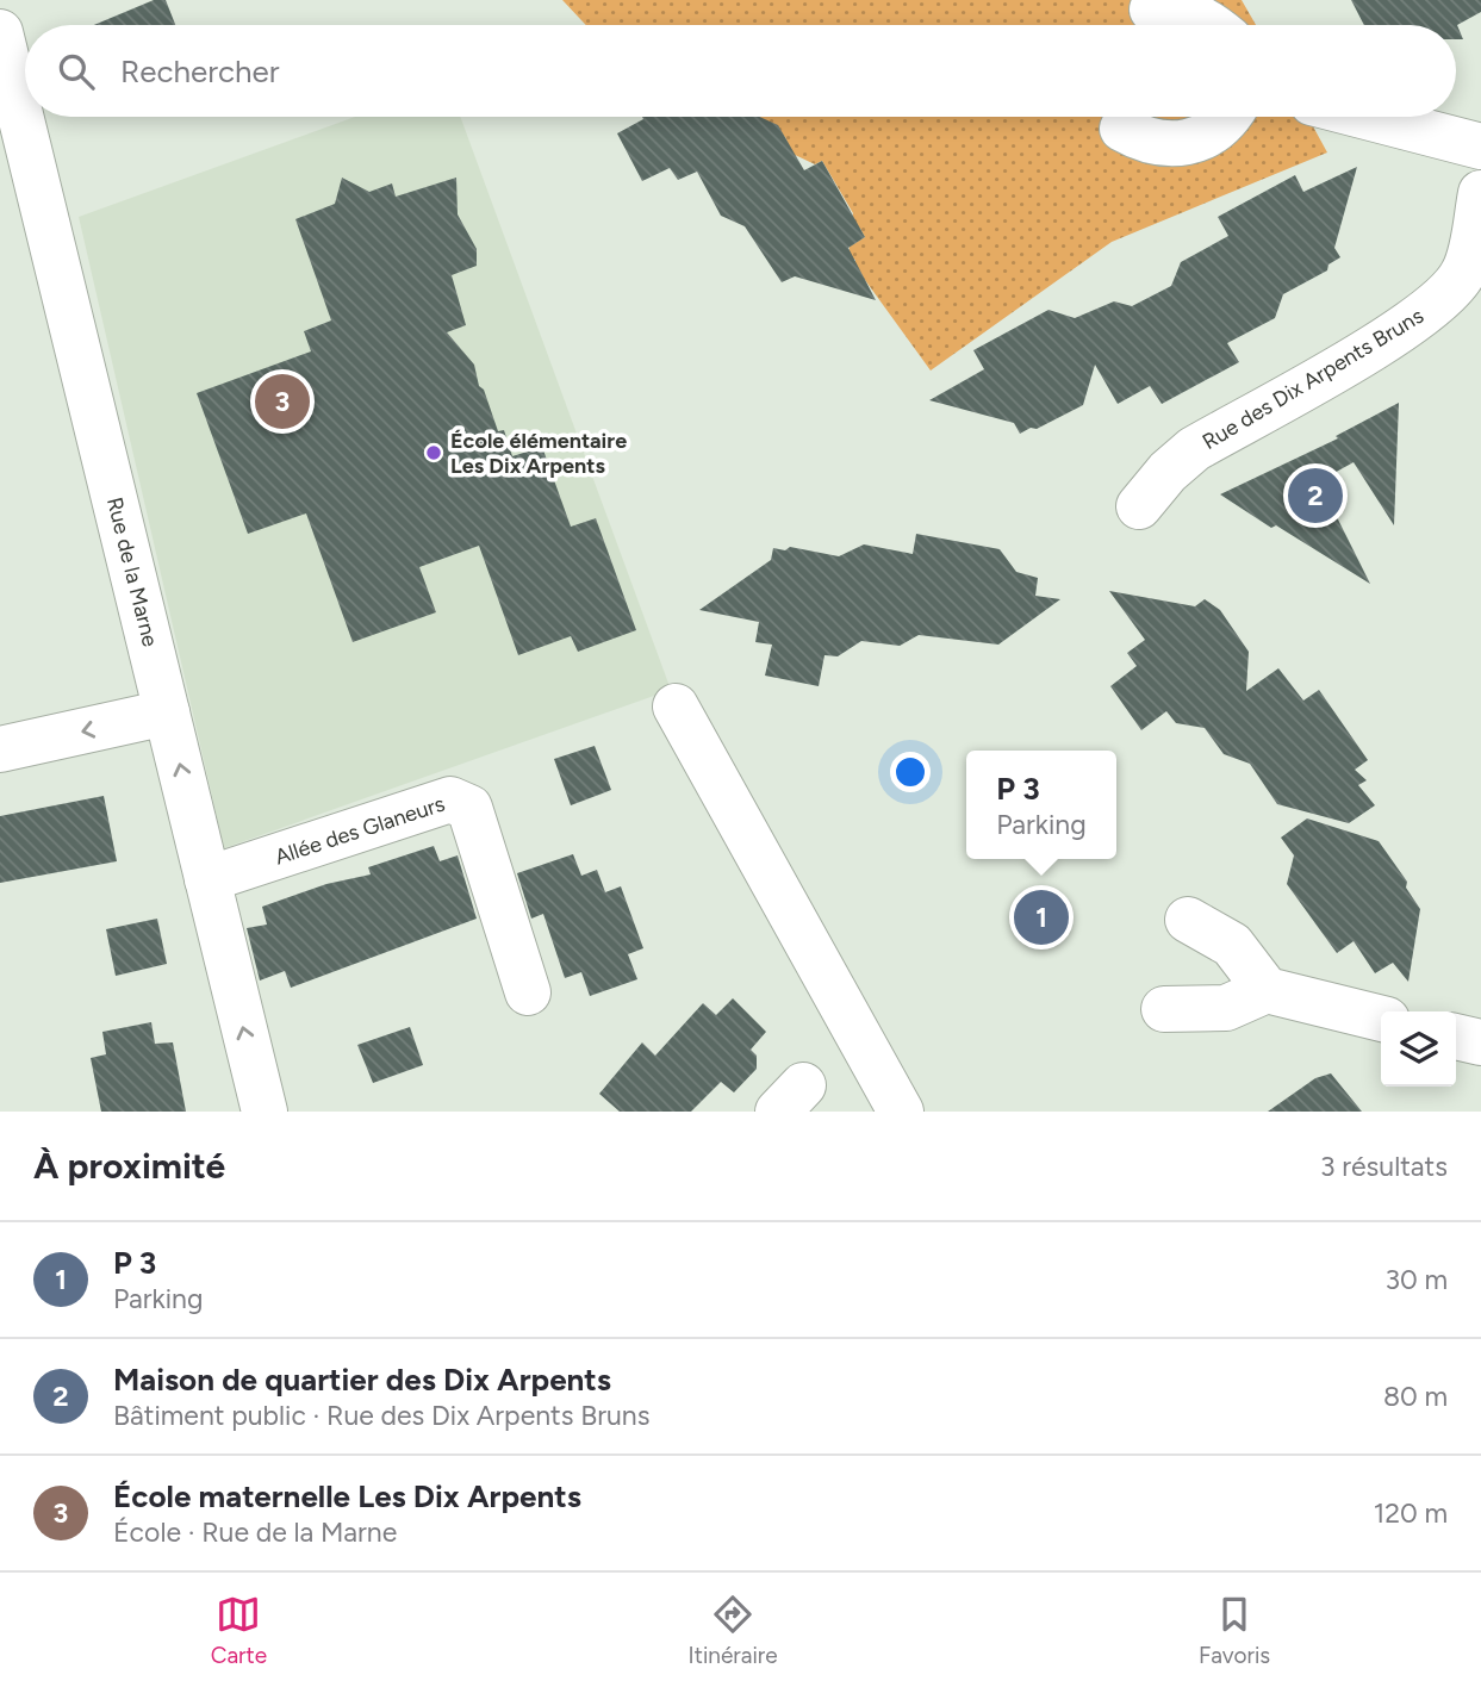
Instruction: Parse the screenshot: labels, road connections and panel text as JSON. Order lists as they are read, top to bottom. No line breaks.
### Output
{"streets":{"street":["Rue des Dix Arpents Bruns","Rue de la Marne","Allée des Glaneurs"]},"crossings":[["Rue de la Marne","Allée des Glaneurs"]],"one_way":["Rue de la Marne"],"places":["École élémentaire Les Dix Arpents"],"page":{"search":"Rechercher","pins":["3","2","1"],"popup":["P 3","Parking"],"heading":["À proximité","3 résultats"],"list":[{"mark":"1","name":"P 3","note":"Parking","value":"30 m"},{"mark":"2","name":"Maison de quartier des Dix Arpents","note":"Bâtiment public · Rue des Dix Arpents Bruns","value":"80 m"},{"mark":"3","name":"École maternelle Les Dix Arpents","note":"École · Rue de la Marne","value":"120 m"}],"nav":["Carte","Itinéraire","Favoris"]}}
